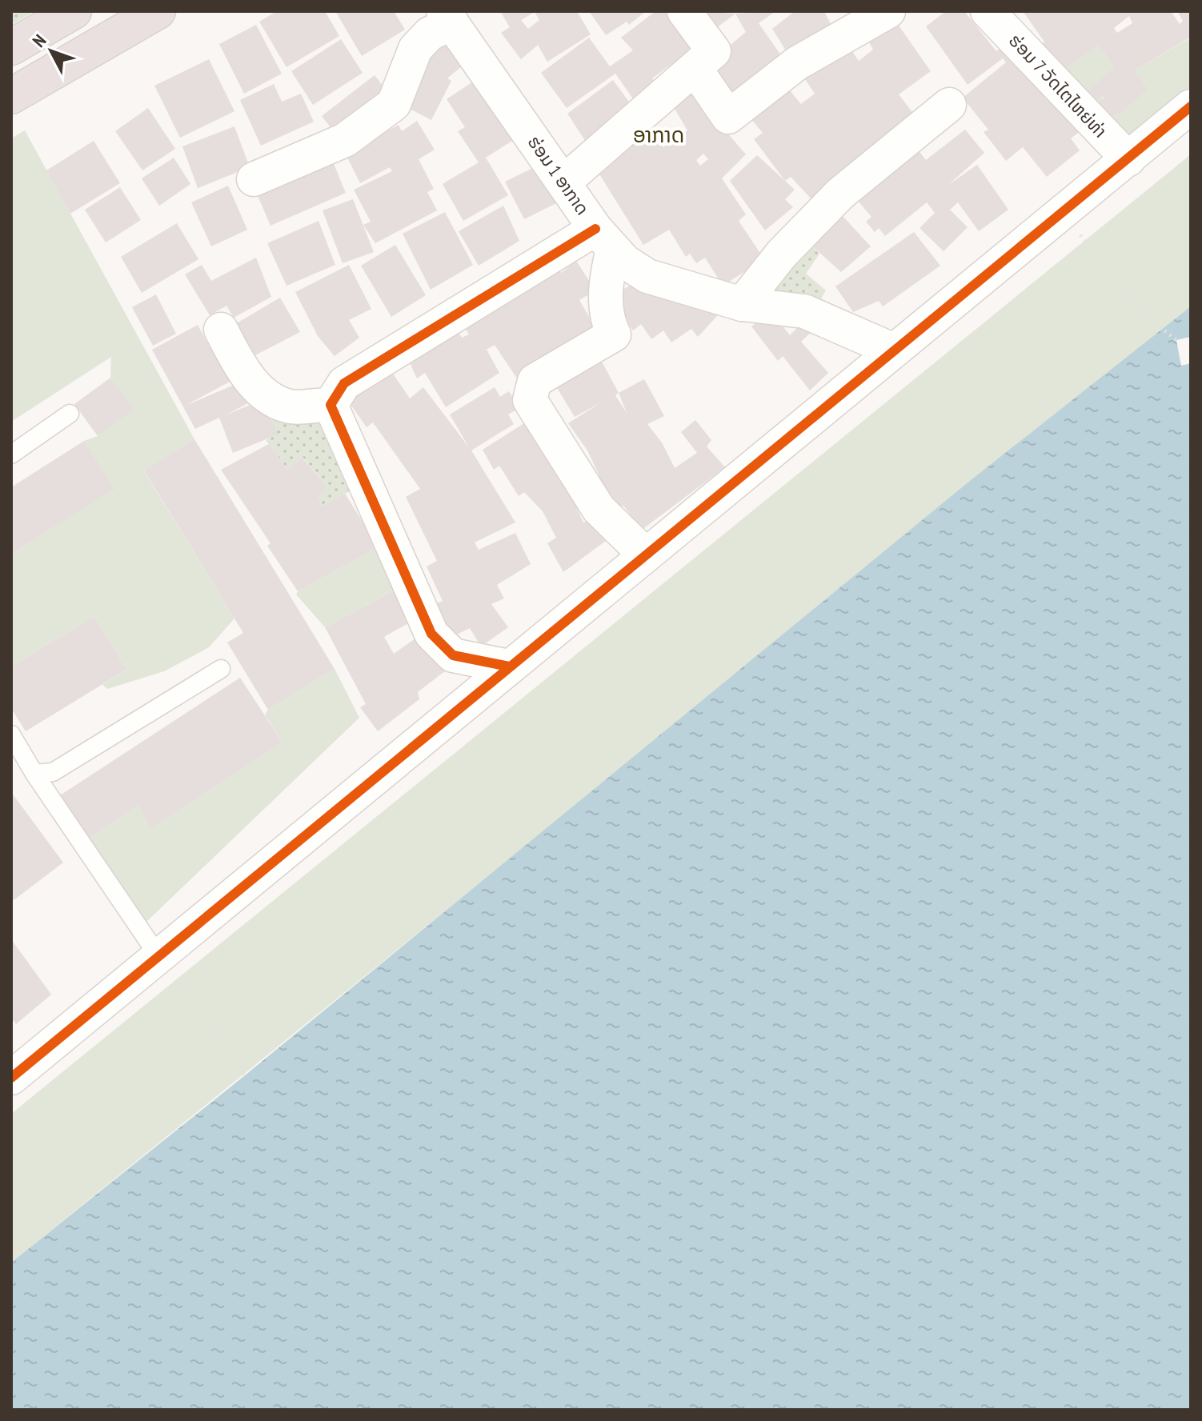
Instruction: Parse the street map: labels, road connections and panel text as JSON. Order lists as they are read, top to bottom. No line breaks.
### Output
{"streets":{"street":["ຮ່ອມ 7 ວັດໄຕໄຫຍ່ທ່າ","ຮ່ອມ 1 ອາກາດ"]},"districts":["ອາກາດ"],"north":"top left"}
